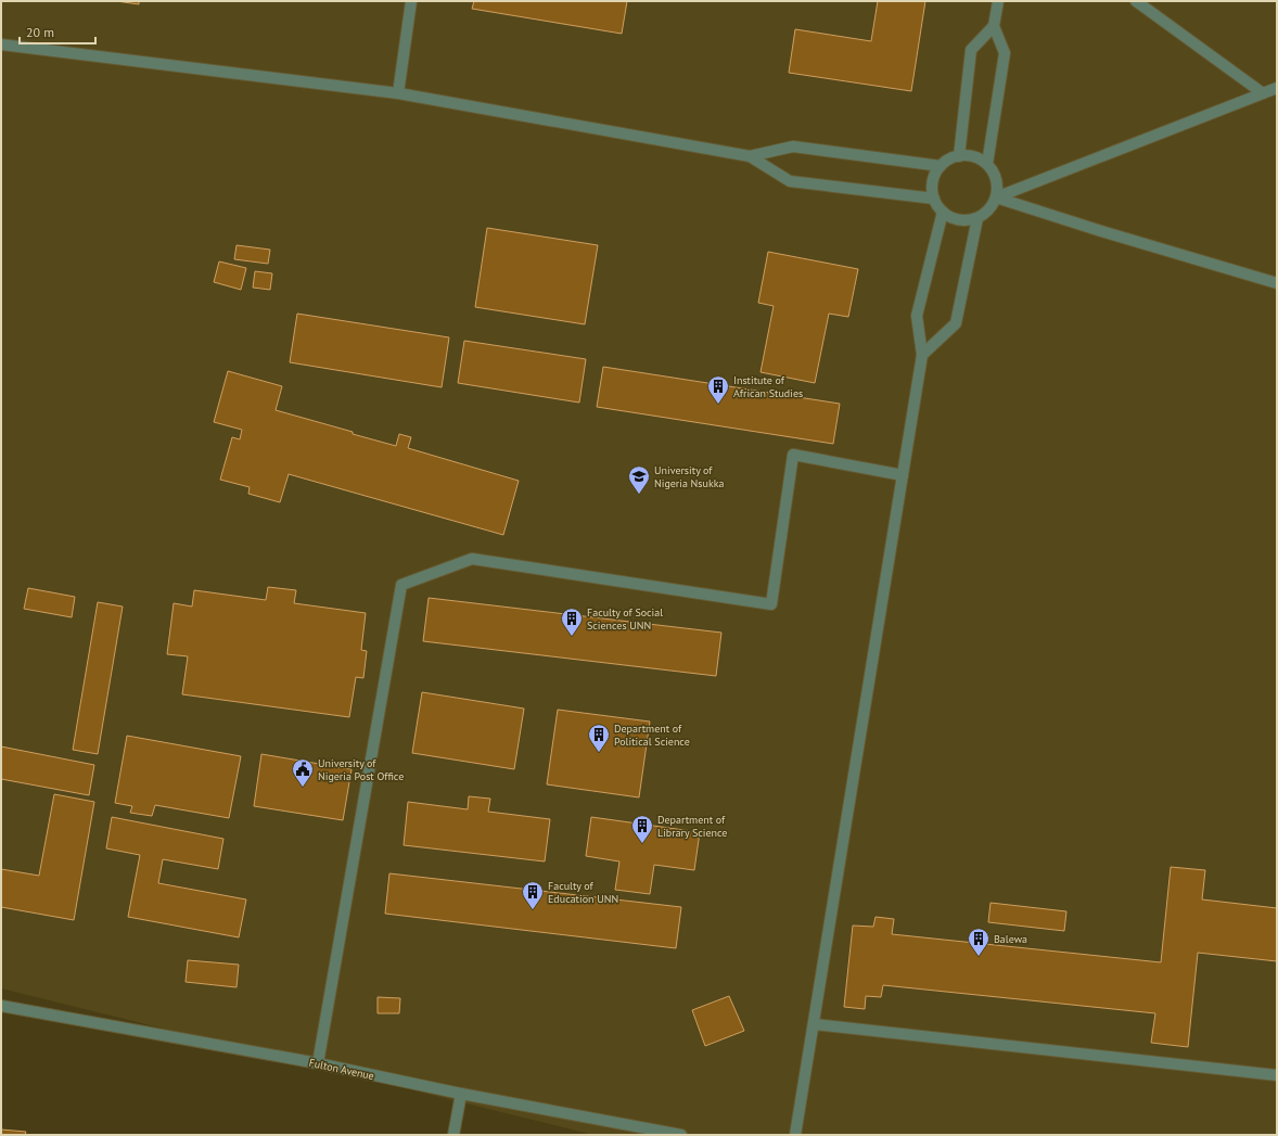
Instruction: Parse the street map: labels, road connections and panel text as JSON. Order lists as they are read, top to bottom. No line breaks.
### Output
{"streets":{"street":["Fulton Avenue"]},"places":{"building":["Institute of African Studies","Faculty of Social Sciences UNN","Department of Political Science","Department of Library Science","Faculty of Education UNN","Balewa"],"school or university":["University of Nigeria Nsukka"],"public building":["University of Nigeria Post Office"]},"scale_bar":"20 m"}
